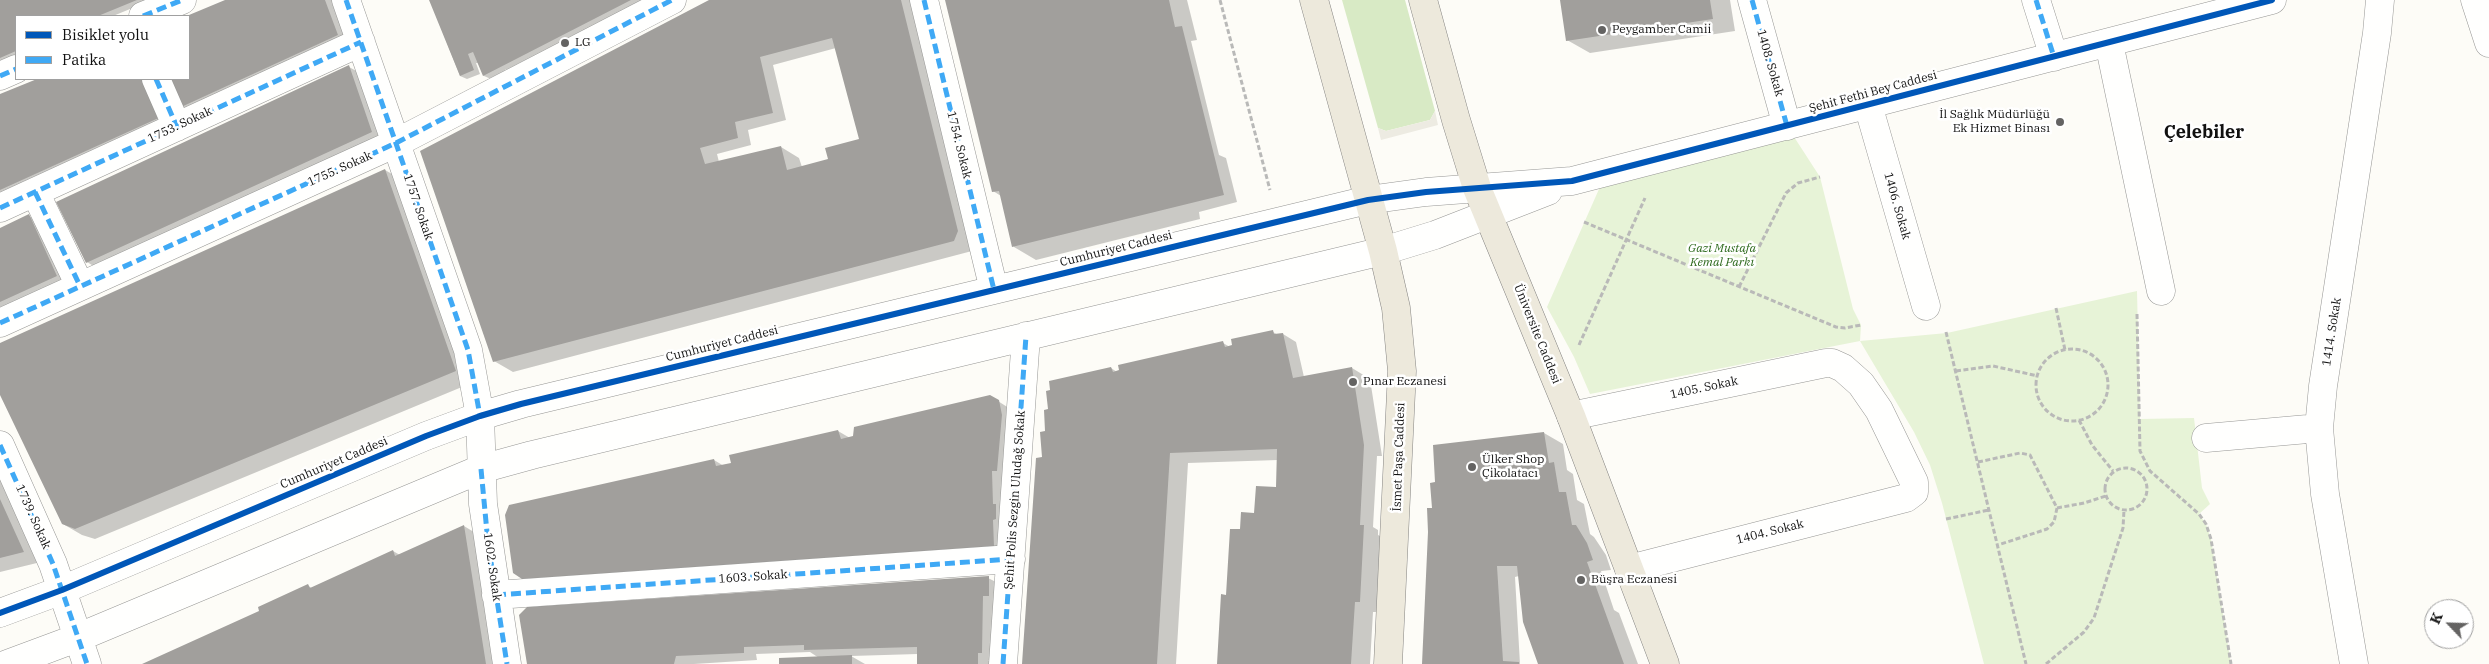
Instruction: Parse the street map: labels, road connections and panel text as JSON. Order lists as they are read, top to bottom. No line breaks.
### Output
{"streets":{"main road":["Üniversite Caddesi","İsmet Paşa Caddesi"],"street":["1408. Sokak","Şehit Fethi Bey Caddesi","1753. Sokak","1754. Sokak","1755. Sokak","1406. Sokak","1757. Sokak","Cumhuriyet Caddesi","1414. Sokak","1405. Sokak","Şehit Polis Sezgin Uludağ Sokak","1739. Sokak","1404. Sokak","1602. Sokak","1603. Sokak"]},"crossings":[["1408. Sokak","Şehit Fethi Bey Caddesi"],["Şehit Fethi Bey Caddesi","1406. Sokak"],["Şehit Fethi Bey Caddesi","Cumhuriyet Caddesi"],["Şehit Fethi Bey Caddesi","Üniversite Caddesi"],["1753. Sokak","1757. Sokak"],["1754. Sokak","Cumhuriyet Caddesi"],["1755. Sokak","1757. Sokak"],["1757. Sokak","Cumhuriyet Caddesi"],["1757. Sokak","1602. Sokak"],["Cumhuriyet Caddesi","Üniversite Caddesi"],["Cumhuriyet Caddesi","1739. Sokak"],["Üniversite Caddesi","1405. Sokak"],["Üniversite Caddesi","1404. Sokak"],["1405. Sokak","1404. Sokak"],["Şehit Polis Sezgin Uludağ Sokak","1603. Sokak"],["1602. Sokak","1603. Sokak"]],"districts":["Çelebiler"],"parks":["Gazi Mustafa Kemal Parkı"],"places":["Peygamber Camii","LG","İl Sağlık Müdürlüğü Ek Hizmet Binası","Pınar Eczanesi","Ülker Shop Çikolatacı","Büşra Eczanesi"],"legend":["Bisiklet yolu","Patika"],"north":"top left"}
